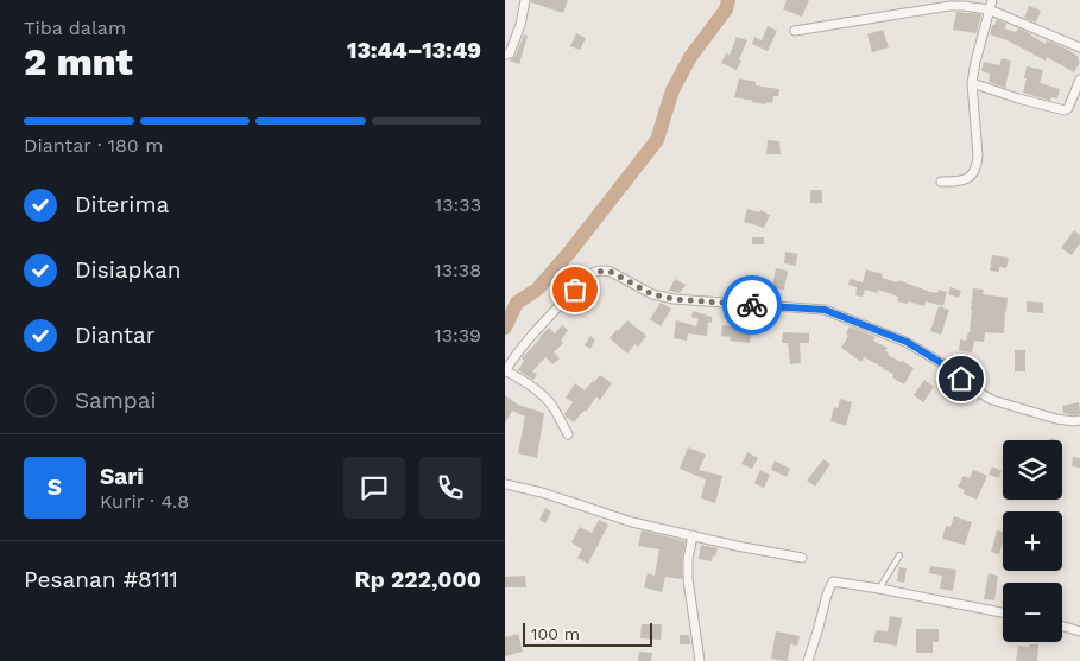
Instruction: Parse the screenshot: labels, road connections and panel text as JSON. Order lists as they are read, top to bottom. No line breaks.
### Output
{"scale_bar":"100 m","page":{"heading":["2 mnt","Tiba dalam","13:44–13:49"],"panel":["Sari","Kurir · 4.8","Pesanan #8111","Rp 222,000"],"bar":"Diantar · 180 m","list":[["Diterima","13:33"],["Disiapkan","13:38"],["Diantar","13:39"],"Sampai"],"map_buttons":["+","−"],"round":"S","scale":"100 m"}}
